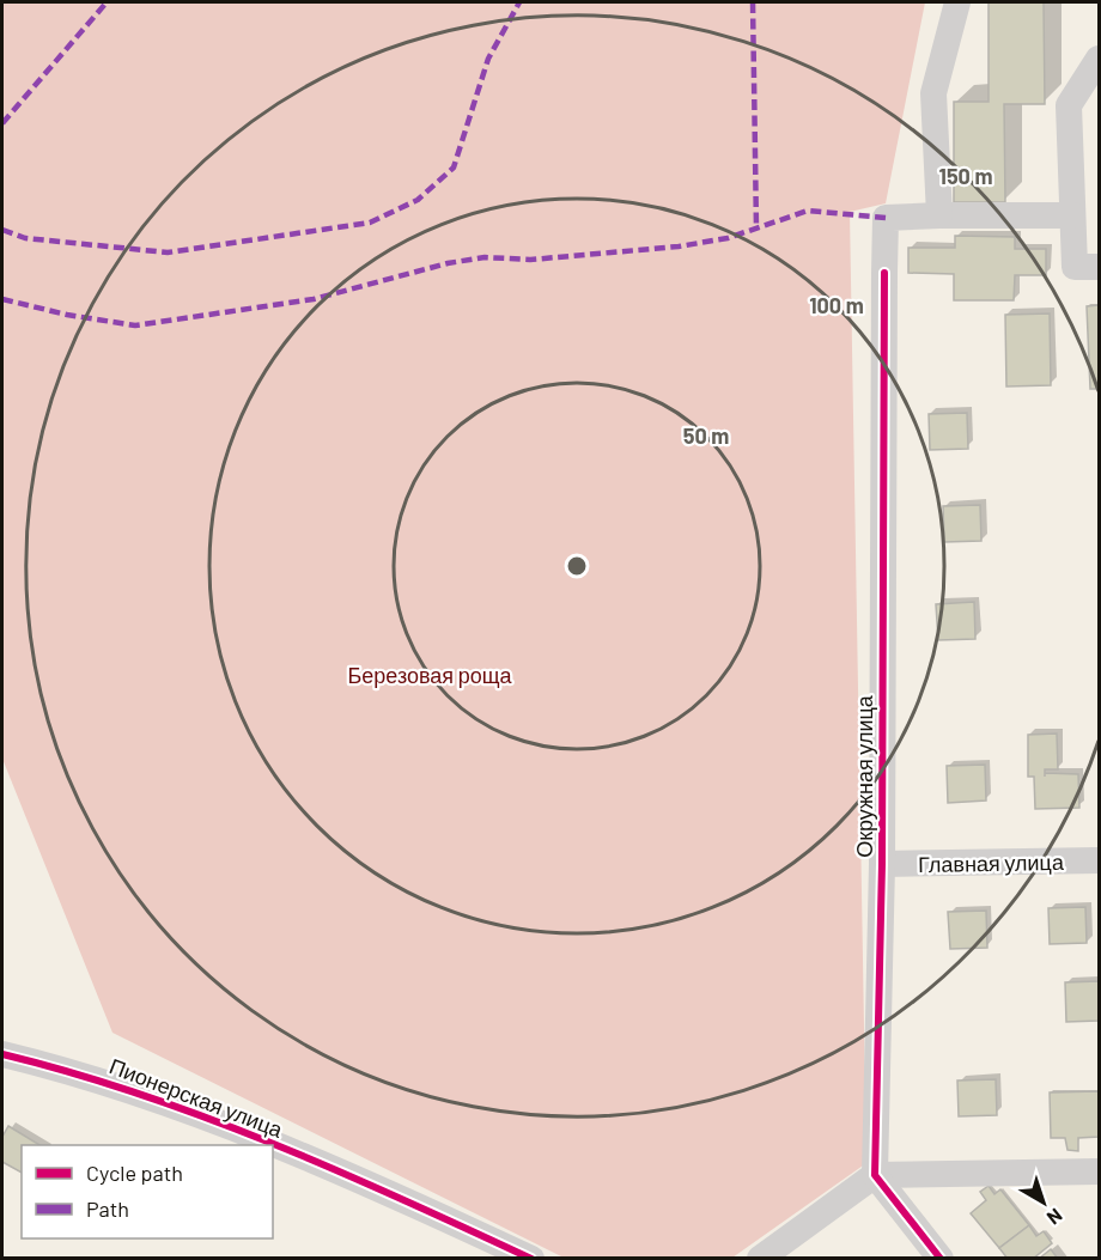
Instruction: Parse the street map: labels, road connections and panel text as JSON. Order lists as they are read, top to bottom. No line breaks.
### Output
{"streets":{"street":["Окружная улица","Главная улица","Пионерская улица"]},"crossings":[["Окружная улица","Главная улица"]],"parks":["Березовая роща"],"legend":["Cycle path","Path"],"north":"bottom right","rings":["150 m","100 m","50 m"]}
